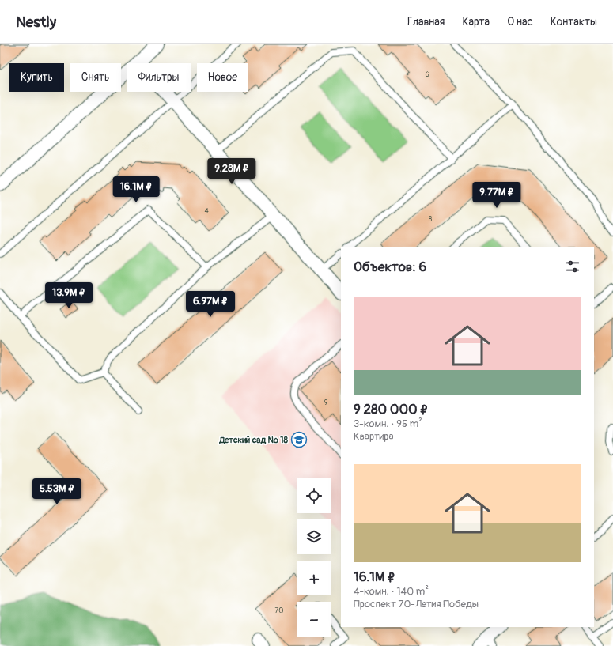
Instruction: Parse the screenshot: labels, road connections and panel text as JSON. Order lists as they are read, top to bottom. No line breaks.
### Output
{"places":{"school or university":["Детский сад № 18"]},"house_numbers":["6","4","8","9","70"],"page":{"header":"Nestly","nav":["Главная","Карта","О нас","Контакты"],"chip":["Купить","Снять","Фильтры","Новое"],"price":["9.28M ₽","16.1M ₽","9.77M ₽","13.9M ₽","6.97M ₽","5.53M ₽"],"heading":"Объектов: 6","list":[{"name":"9 280 000 ₽","note":"3-комн. · 95 m² · Квартира"},{"name":"16.1M ₽","note":"4-комн. · 140 m² · Проспект 70-Летия Победы"}],"map_buttons":["+","−"]}}
